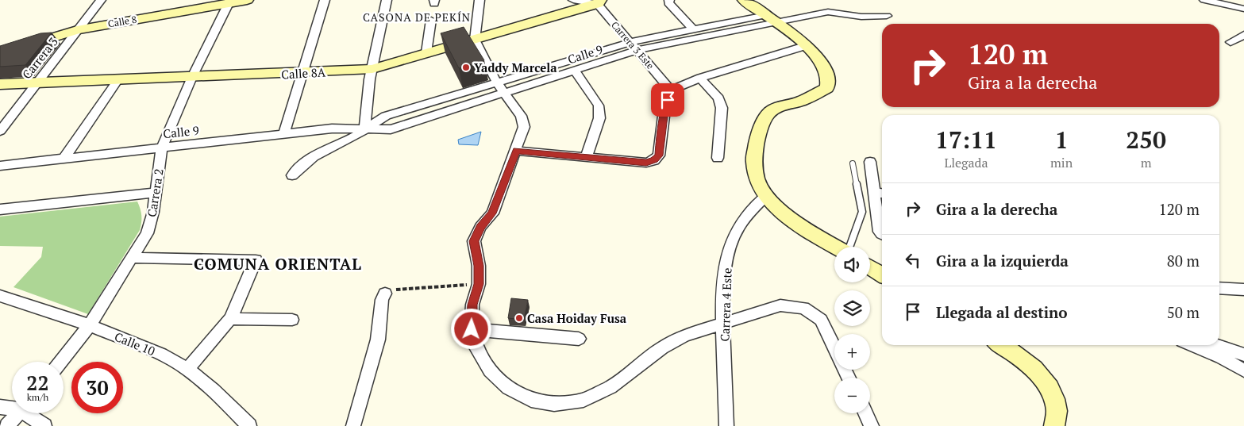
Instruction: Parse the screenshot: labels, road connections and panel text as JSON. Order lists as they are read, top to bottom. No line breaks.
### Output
{"streets":{"main road":["Calle 8","Calle 8A"],"street":["Carrera 3 Este","Calle 9","Carrera 3","Carrera 2","Carrera 4 Este","Calle 10"]},"crossings":[["Calle 8","Carrera 3"],["Calle 8","Carrera 2"],["Carrera 3 Este","Calle 9"],["Carrera 3 Este","Calle 8A"],["Calle 9","Carrera 2"],["Carrera 3","Calle 8A"],["Calle 8A","Carrera 2"],["Carrera 2","Calle 10"]],"districts":["CASONA DE PEKÍN","COMUNA ORIENTAL"],"places":["Yaddy Marcela","Casa Hoiday Fusa"],"page":{"turn":["120 m","Gira a la derecha"],"eta":["17:11","Llegada","1","min","250","m"],"list":[{"name":"Gira a la derecha","value":"120 m"},{"name":"Gira a la izquierda","value":"80 m"},{"name":"Llegada al destino","value":"50 m"}],"map_buttons":["+","−"],"speed":"22 km/h","limit":"30"}}
